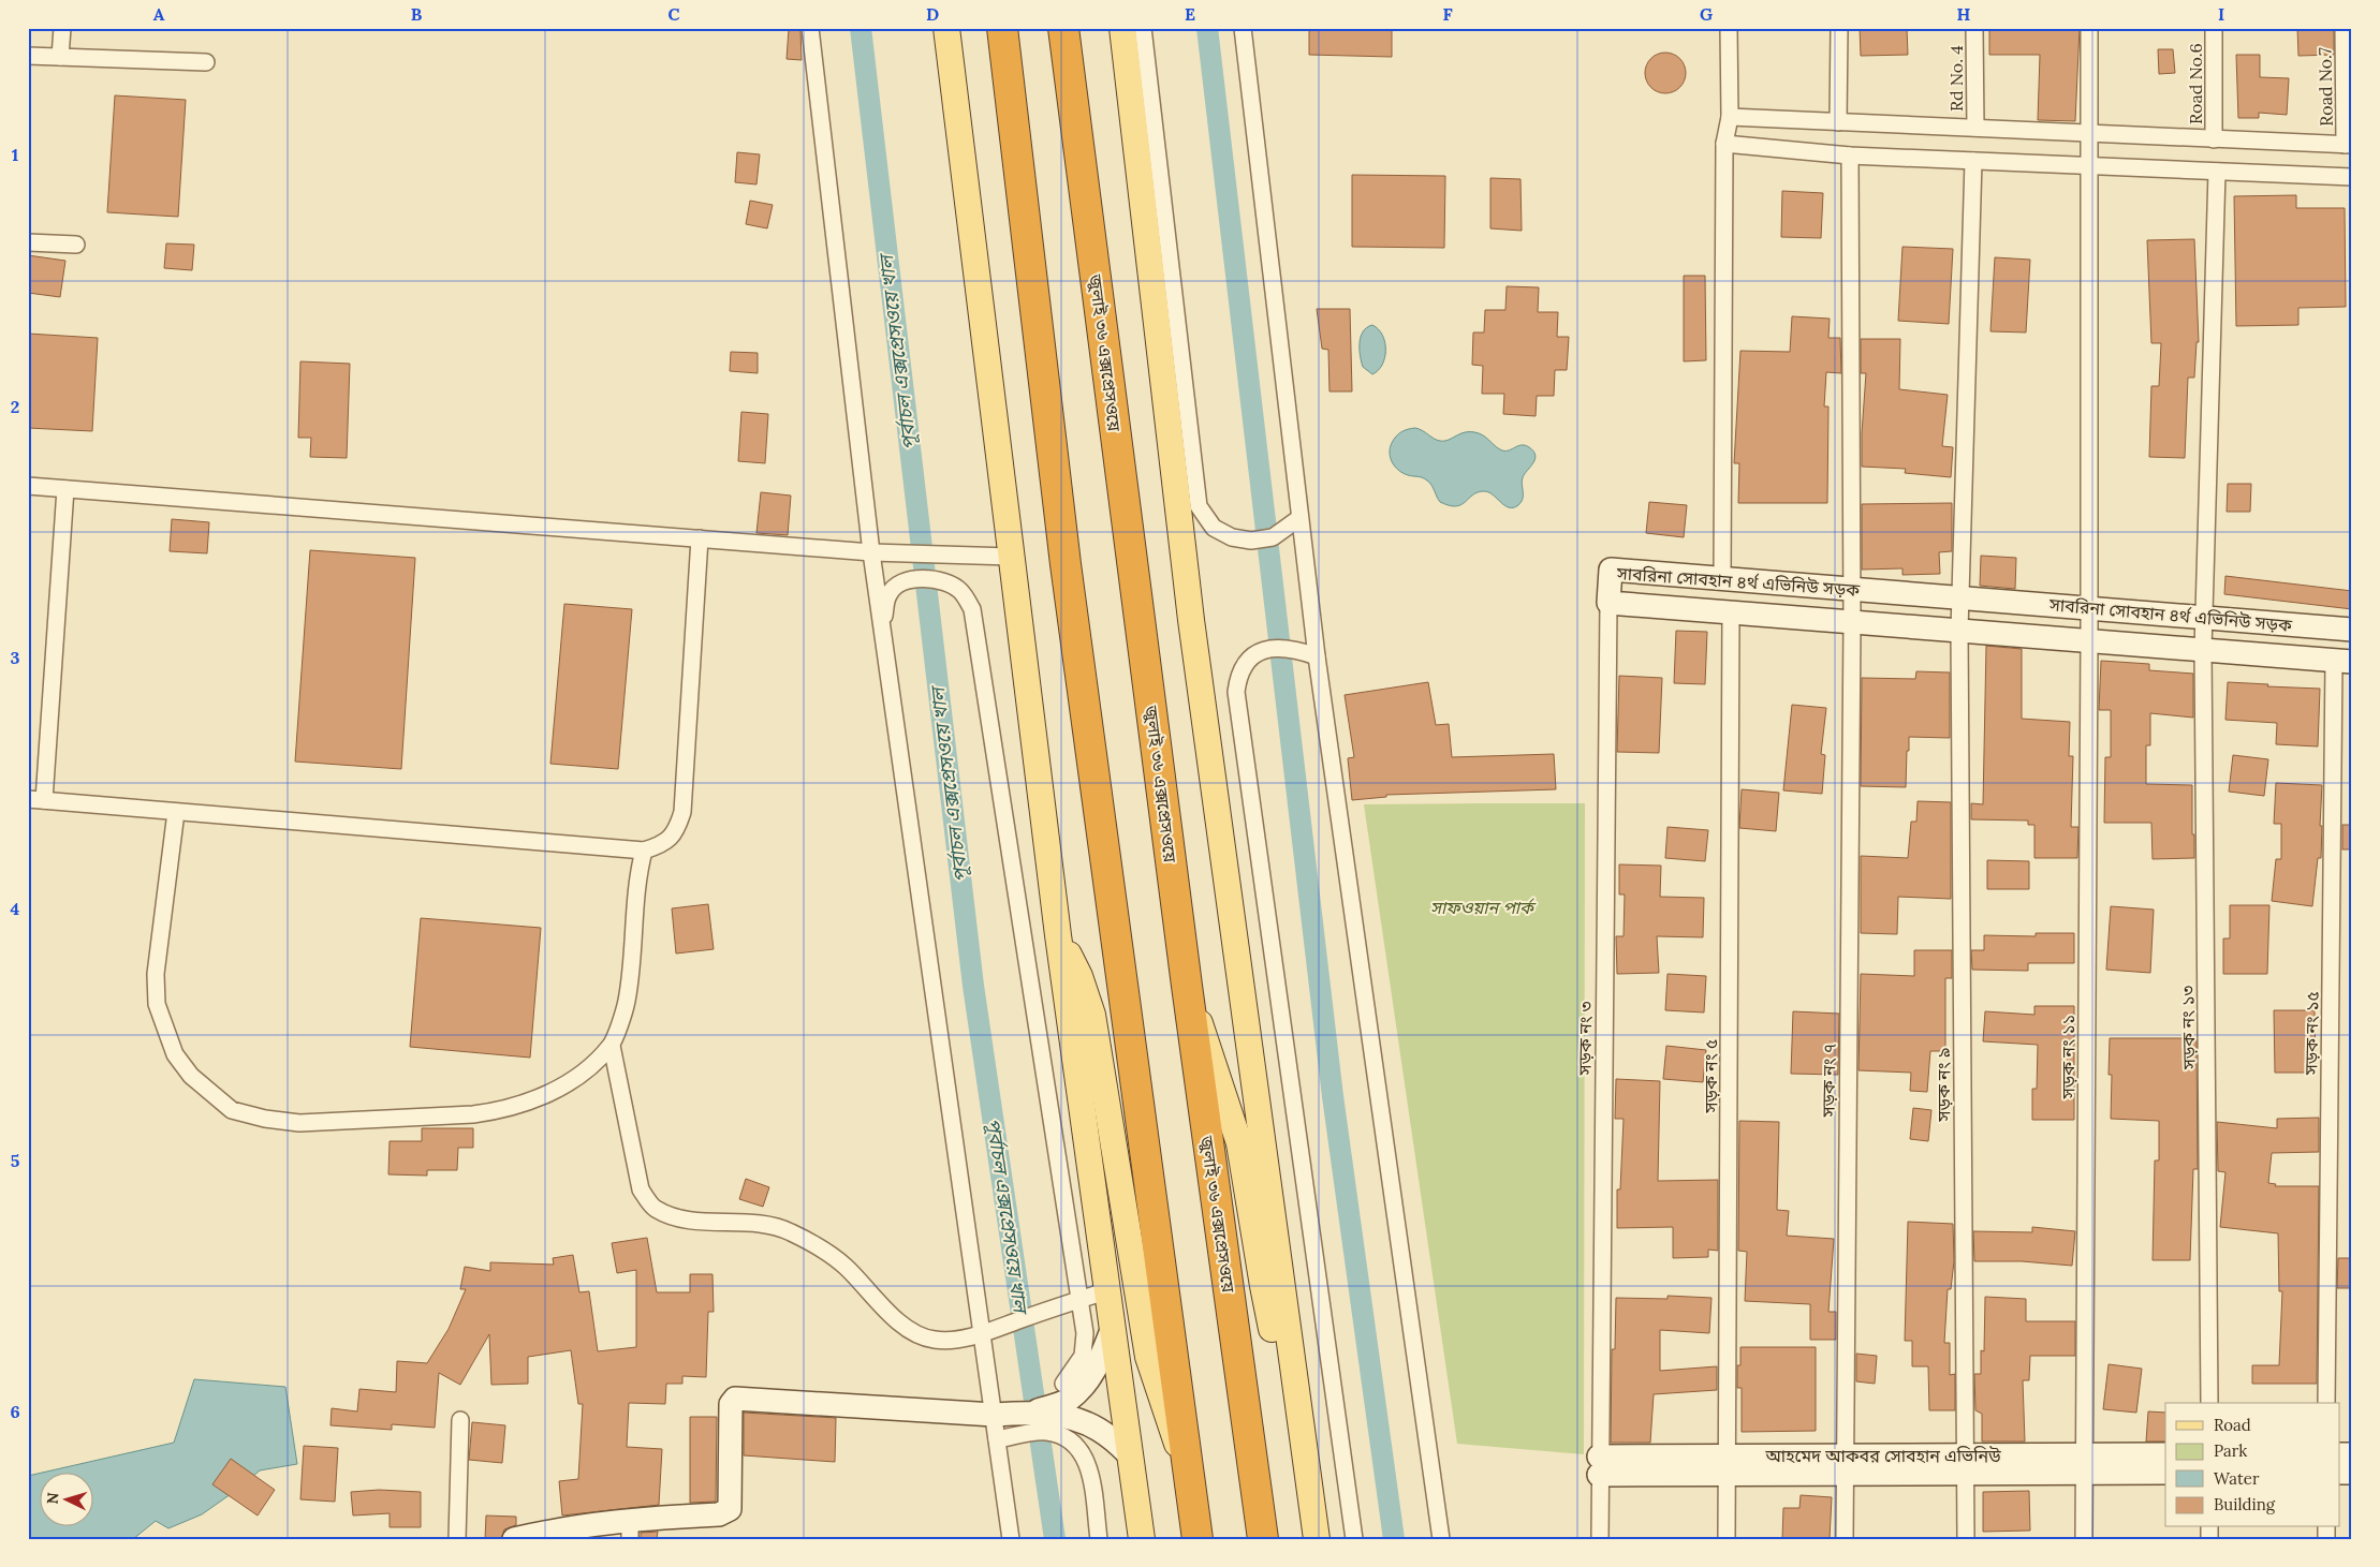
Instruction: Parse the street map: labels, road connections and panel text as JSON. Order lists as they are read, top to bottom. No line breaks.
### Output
{"streets":{"highway":["জুলাই ৩৬ এক্সপ্রেসওয়ে"],"street":["Rd No. 4","Road No.6","Road No.7","সাবরিনা সোবহান ৪র্থ এভিনিউ সড়ক","সড়ক নং ১৩","সড়ক নং ১৫","সড়ক নং ৩","সড়ক নং ১১","সড়ক নং ৫","সড়ক নং ৭","সড়ক নং ৯","আহমেদ আকবর সোবহান এভিনিউ"]},"crossings":[["সাবরিনা সোবহান ৪র্থ এভিনিউ সড়ক","সড়ক নং ১৩"],["সাবরিনা সোবহান ৪র্থ এভিনিউ সড়ক","সড়ক নং ১৫"],["সাবরিনা সোবহান ৪র্থ এভিনিউ সড়ক","সড়ক নং ৩"],["সাবরিনা সোবহান ৪র্থ এভিনিউ সড়ক","সড়ক নং ১১"],["সাবরিনা সোবহান ৪র্থ এভিনিউ সড়ক","সড়ক নং ৫"],["সাবরিনা সোবহান ৪র্থ এভিনিউ সড়ক","সড়ক নং ৭"],["সাবরিনা সোবহান ৪র্থ এভিনিউ সড়ক","সড়ক নং ৯"],["সড়ক নং ৩","আহমেদ আকবর সোবহান এভিনিউ"],["সড়ক নং ১১","আহমেদ আকবর সোবহান এভিনিউ"],["সড়ক নং ৫","আহমেদ আকবর সোবহান এভিনিউ"],["সড়ক নং ৭","আহমেদ আকবর সোবহান এভিনিউ"],["সড়ক নং ৯","আহমেদ আকবর সোবহান এভিনিউ"]],"water":["পূর্বাচল এক্সপ্রেসওয়ে খাল"],"parks":["সাফওয়ান পার্ক"],"legend":["Road","Park","Water","Building"],"north":"left","grid":{"columns":["A","B","C","D","E","F","G","H","I"],"rows":["1","2","3","4","5","6"]}}
